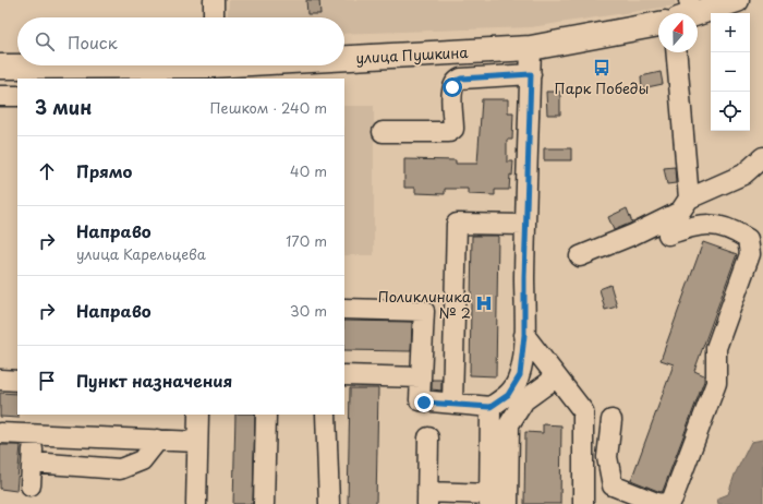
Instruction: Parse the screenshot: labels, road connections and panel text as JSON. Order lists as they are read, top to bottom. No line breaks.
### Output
{"streets":{"main road":["улица Пушкина"]},"places":{"bus stop":["Парк Победы"],"hospital":["Поликлиника № 2"]},"north":"top","page":{"map_buttons":["+","−"],"search":"Поиск","heading":["3 мин","Пешком · 240 m"],"list":[["Прямо","40 m"],["Направо","улица Карельцева","170 m"],["Направо","30 m"],"Пункт назначения"]}}
